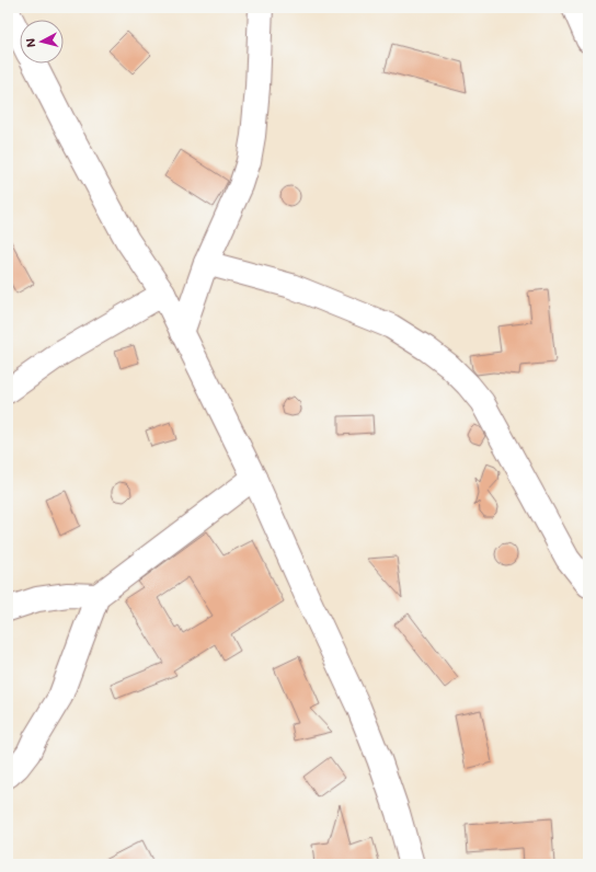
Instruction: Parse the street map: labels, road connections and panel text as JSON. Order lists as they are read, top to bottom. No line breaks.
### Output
{"north":"left"}
